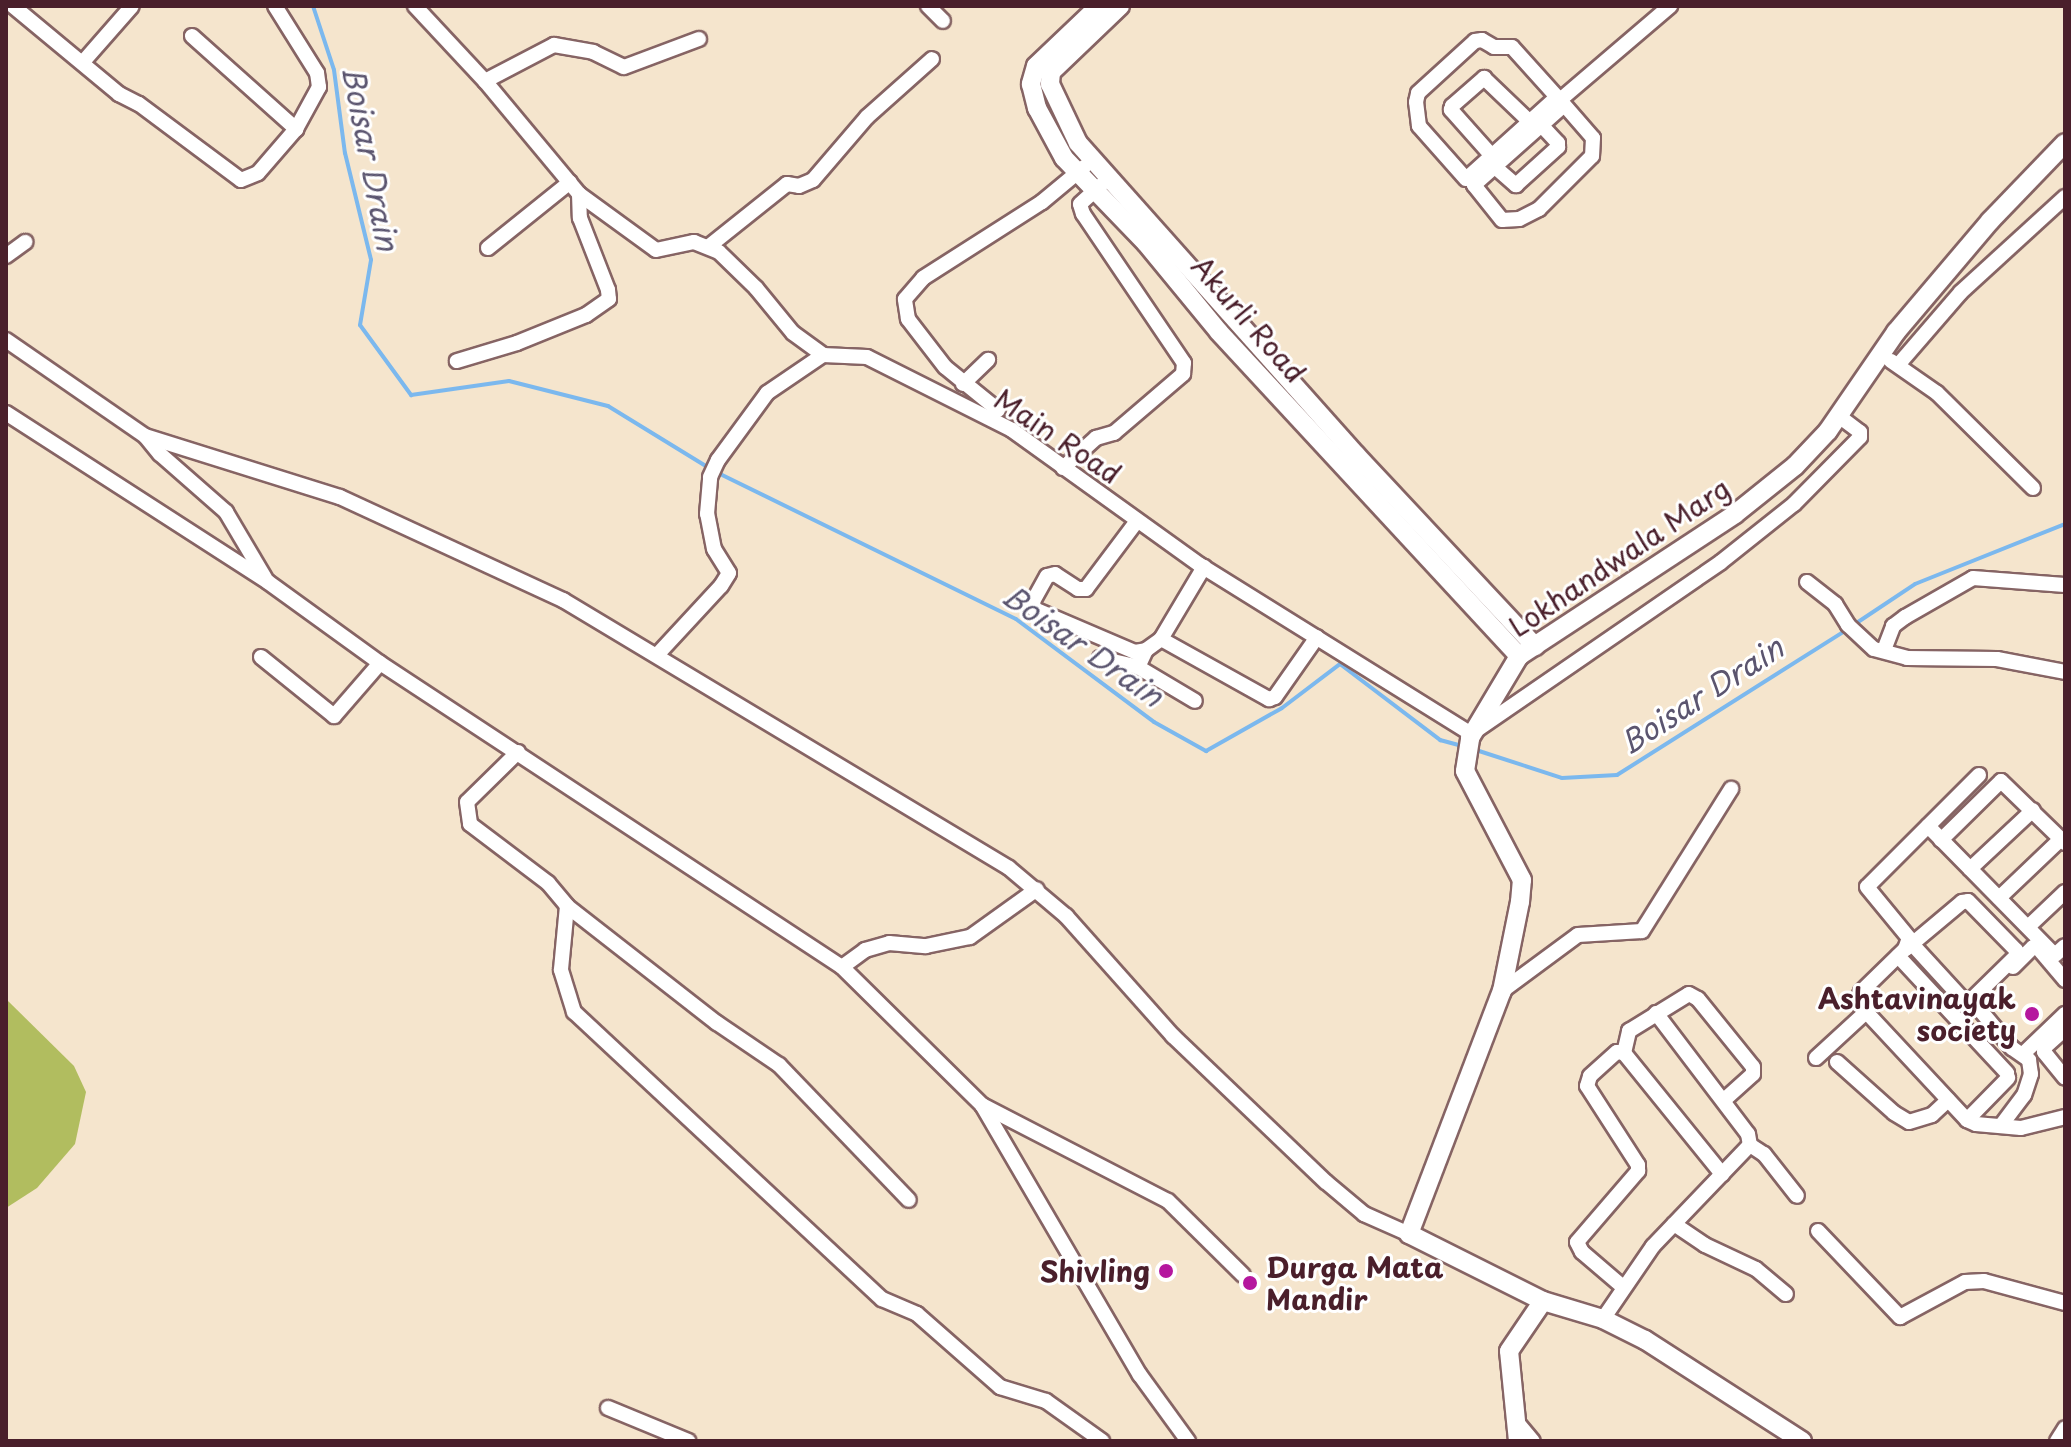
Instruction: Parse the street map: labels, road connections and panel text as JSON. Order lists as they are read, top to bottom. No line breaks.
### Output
{"streets":{"street":["Akurli Road","Main Road","Lokhandwala Marg"]},"crossings":[["Akurli Road","Lokhandwala Marg"],["Main Road","Lokhandwala Marg"]],"water":["Boisar Drain"],"places":["Ashtavinayak society","Shivling","Durga Mata Mandir"]}
